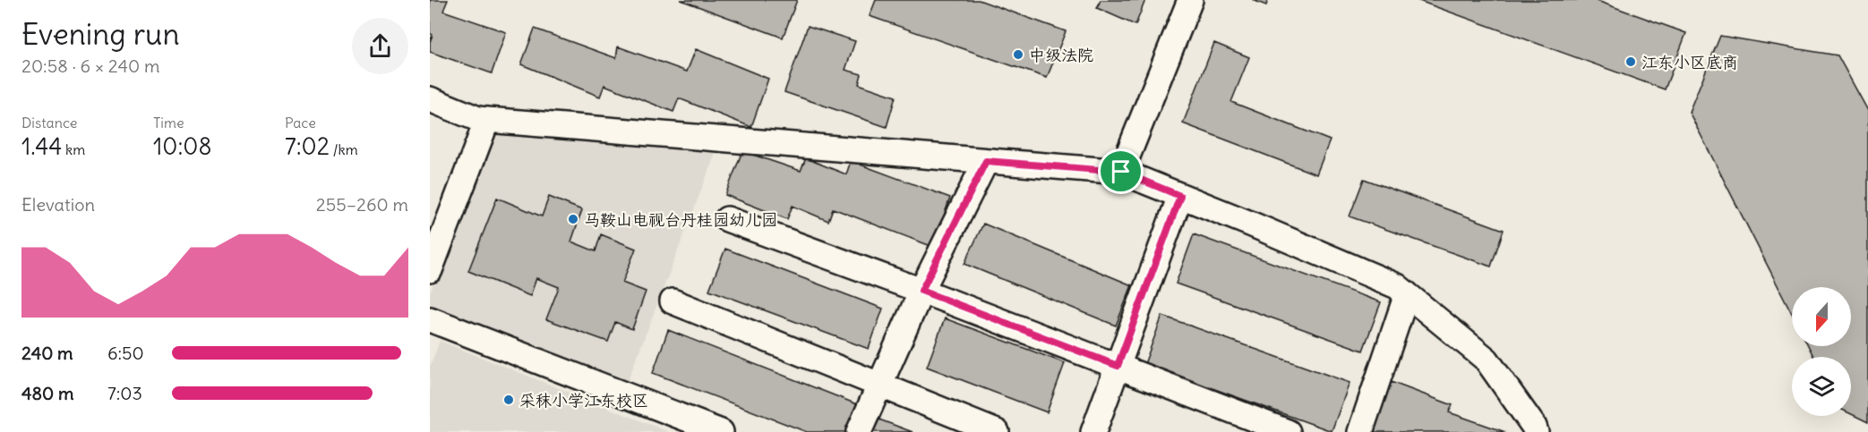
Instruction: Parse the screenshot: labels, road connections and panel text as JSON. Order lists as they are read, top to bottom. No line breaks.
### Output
{"places":["中级法院","江东小区底商","马鞍山电视台丹桂园幼儿园","采秣小学江东校区"],"north":"bottom","page":{"heading":["Evening run","20:58 · 6 × 240 m"],"stats":[["Distance","1.44 km"],["Time","10:08"],["Pace","7:02 /km"]],"chart":["Elevation","255–260 m"],"list":[{"name":"240 m","note":"6:50"},{"name":"480 m","note":"7:03"}]}}
